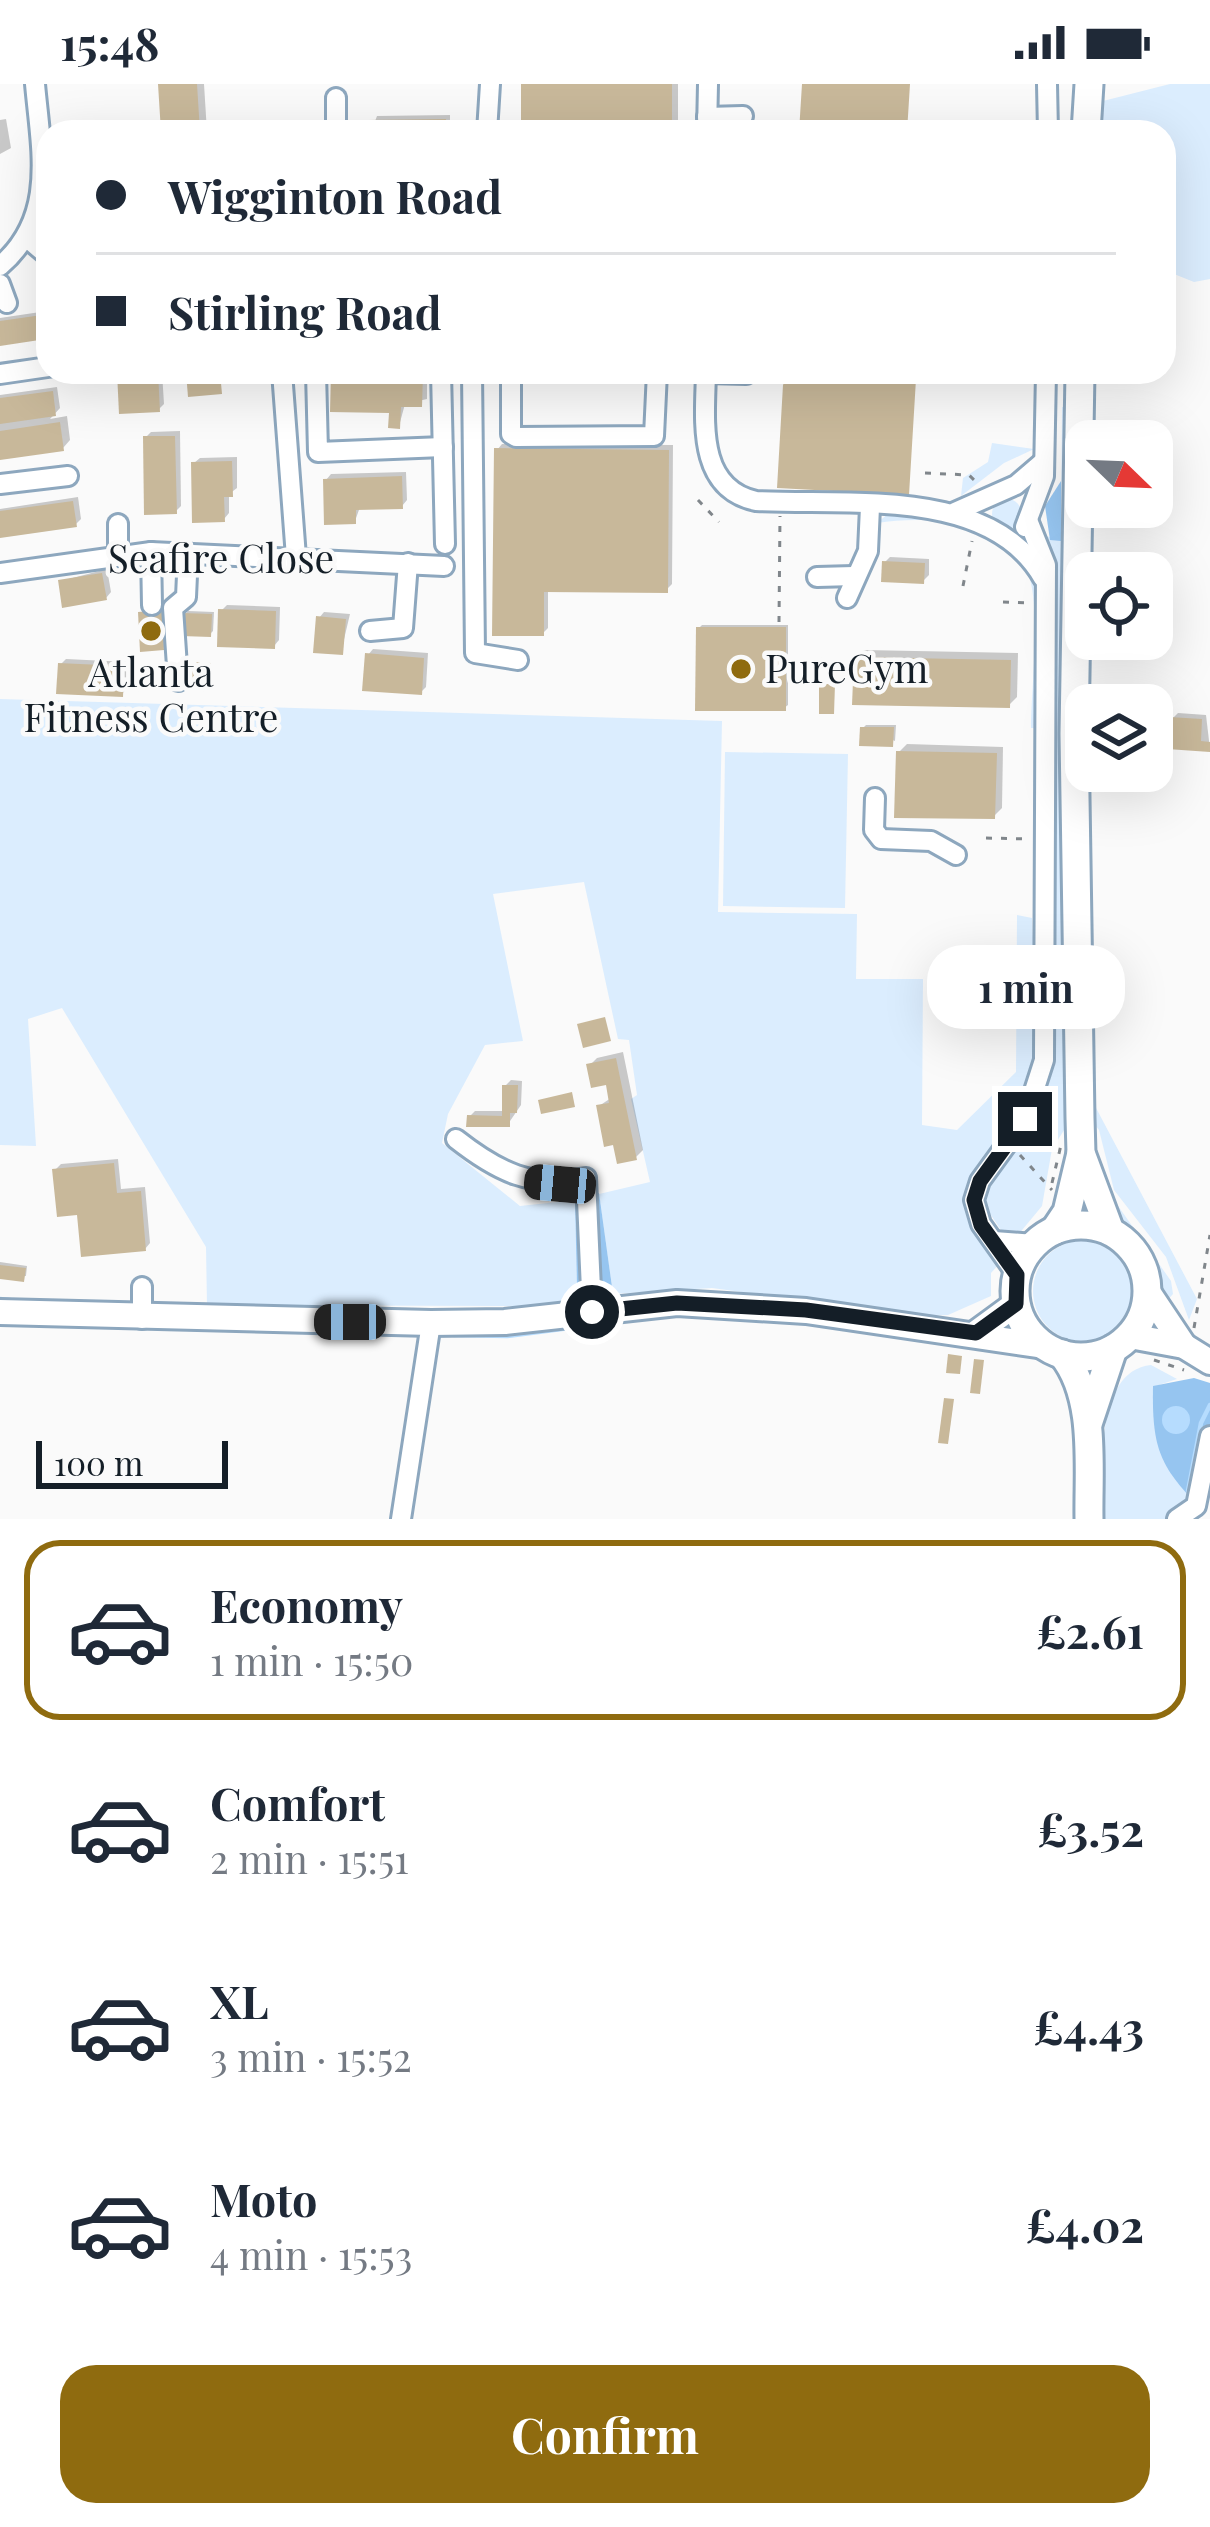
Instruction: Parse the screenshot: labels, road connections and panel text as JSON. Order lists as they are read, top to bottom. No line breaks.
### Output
{"streets":{"street":["Seafire Close"]},"places":["Atlanta Fitness Centre","PureGym"],"scale_bar":"100 m","north":"bottom right","page":{"status":"15:48","banner":["Wigginton Road","Stirling Road"],"bubble":"1 min","scale":"100 m","list":[{"name":"Economy","note":"1 min · 15:50","value":"£2.61"},{"name":"Comfort","note":"2 min · 15:51","value":"£3.52"},{"name":"XL","note":"3 min · 15:52","value":"£4.43"},{"name":"Moto","note":"4 min · 15:53","value":"£4.02"}],"buttons":"Confirm"}}
